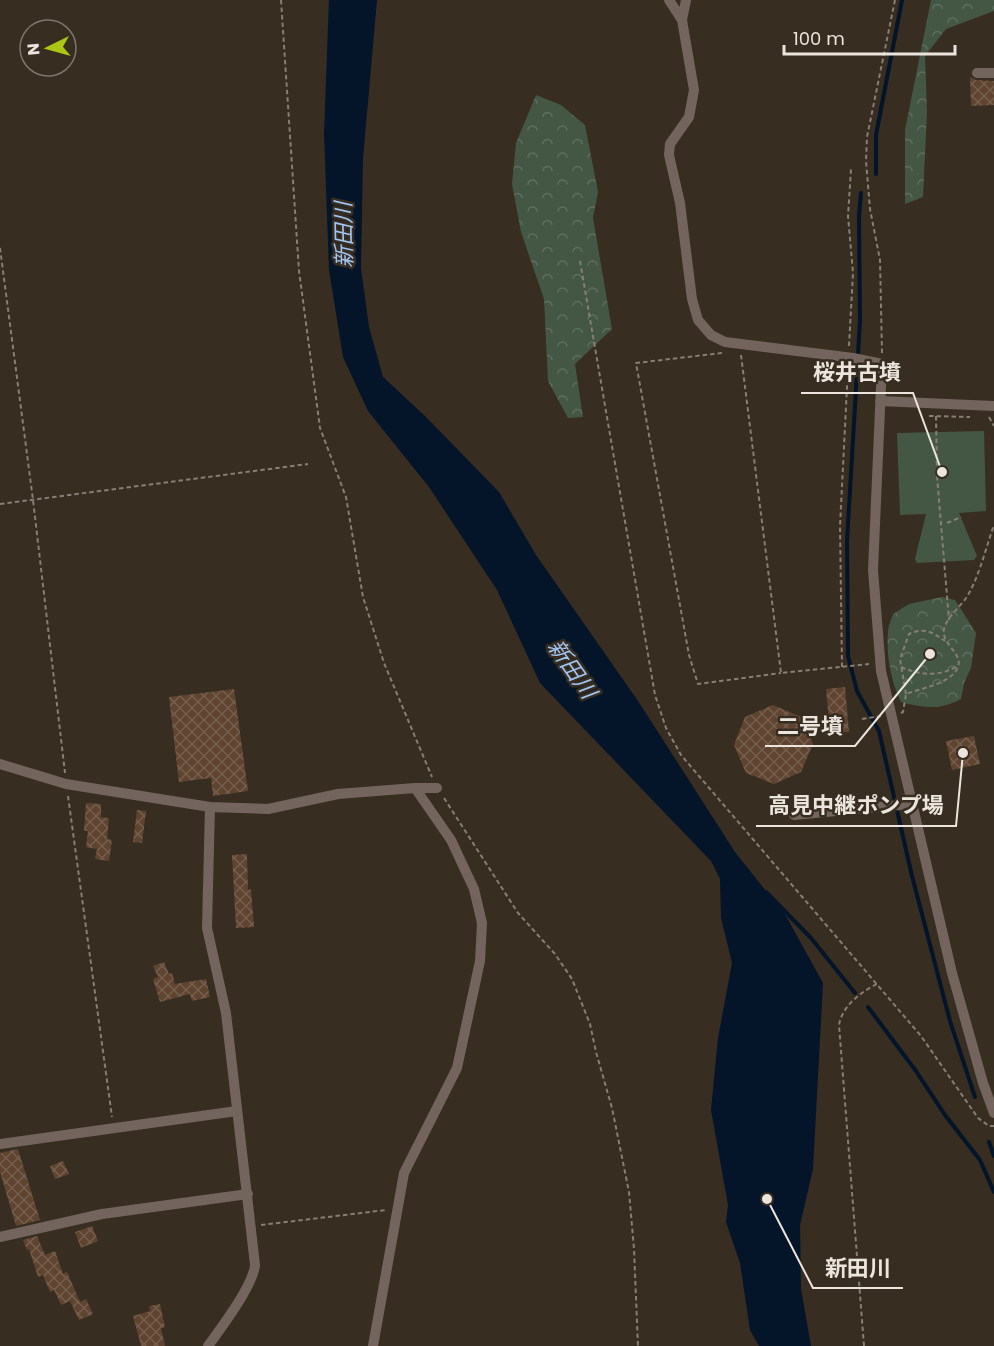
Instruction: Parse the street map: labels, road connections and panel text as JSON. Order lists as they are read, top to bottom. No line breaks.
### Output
{"water":["新田川"],"places":["桜井古墳","二号墳","高見中継ポンプ場","新田川"],"scale_bar":"100 m","north":"left"}
